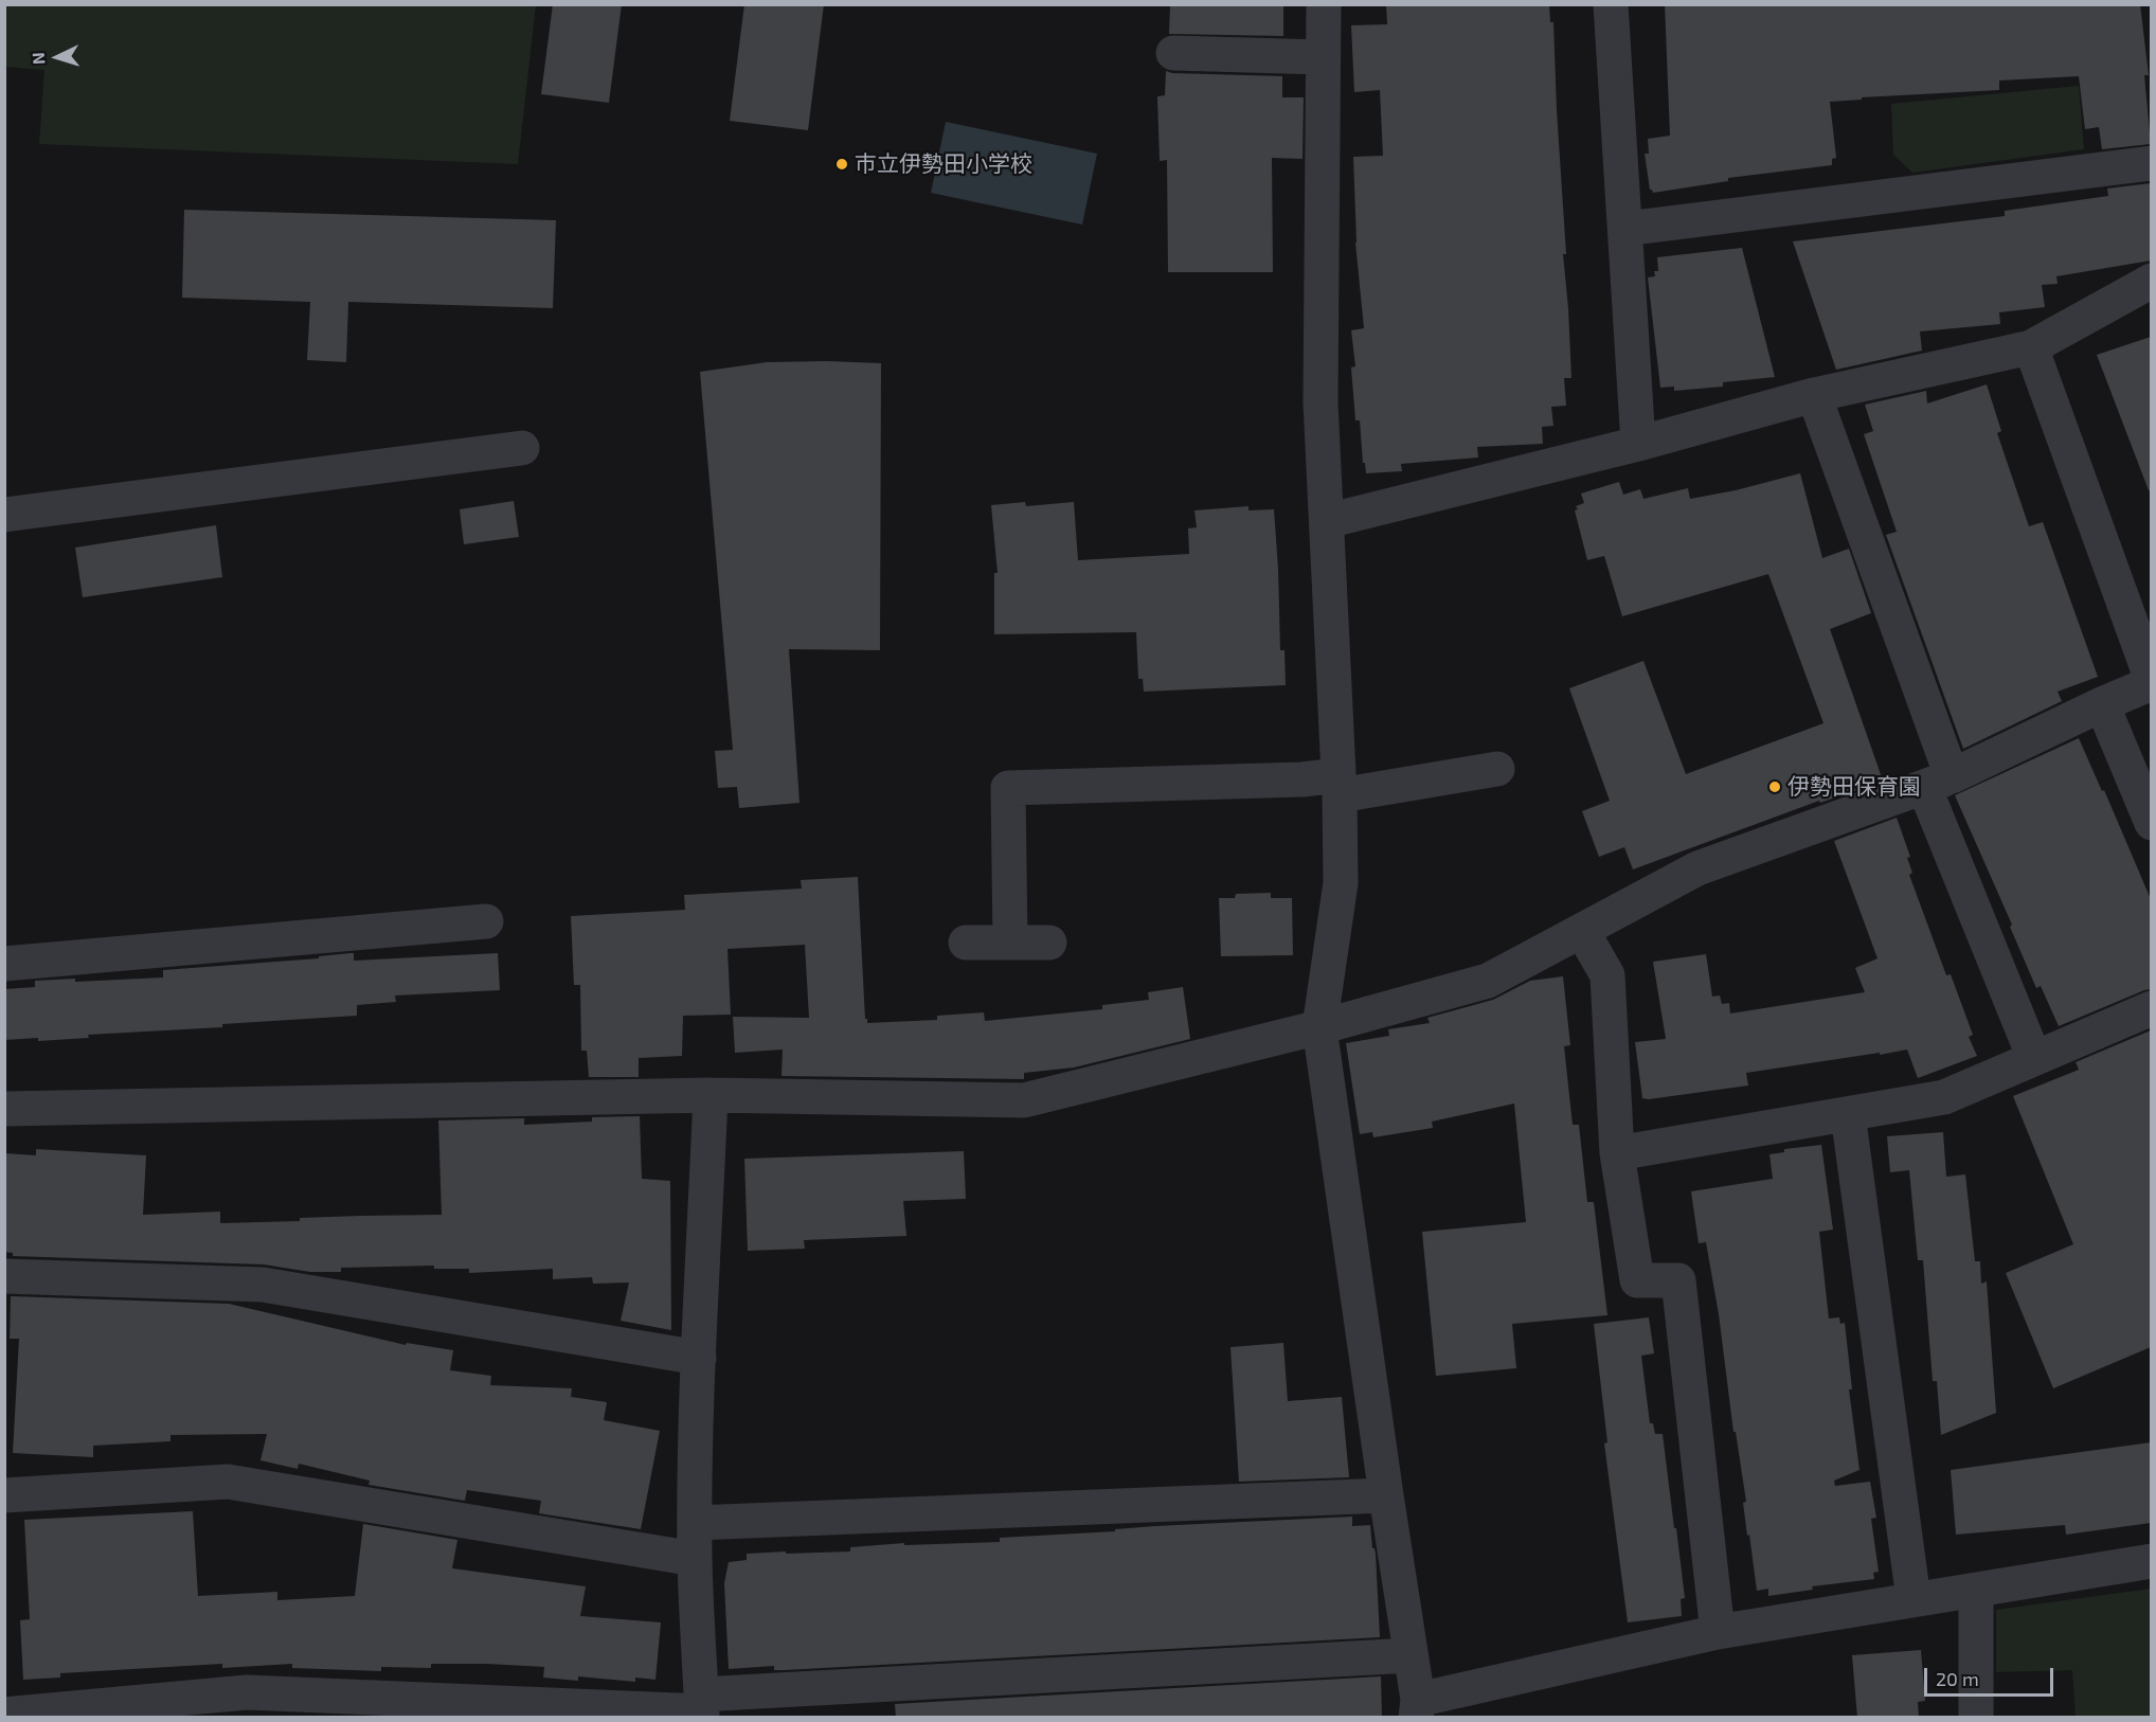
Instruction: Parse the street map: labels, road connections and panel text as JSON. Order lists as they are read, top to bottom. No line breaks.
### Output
{"places":["市立伊勢田小学校","伊勢田保育園"],"scale_bar":"20 m","north":"left"}
